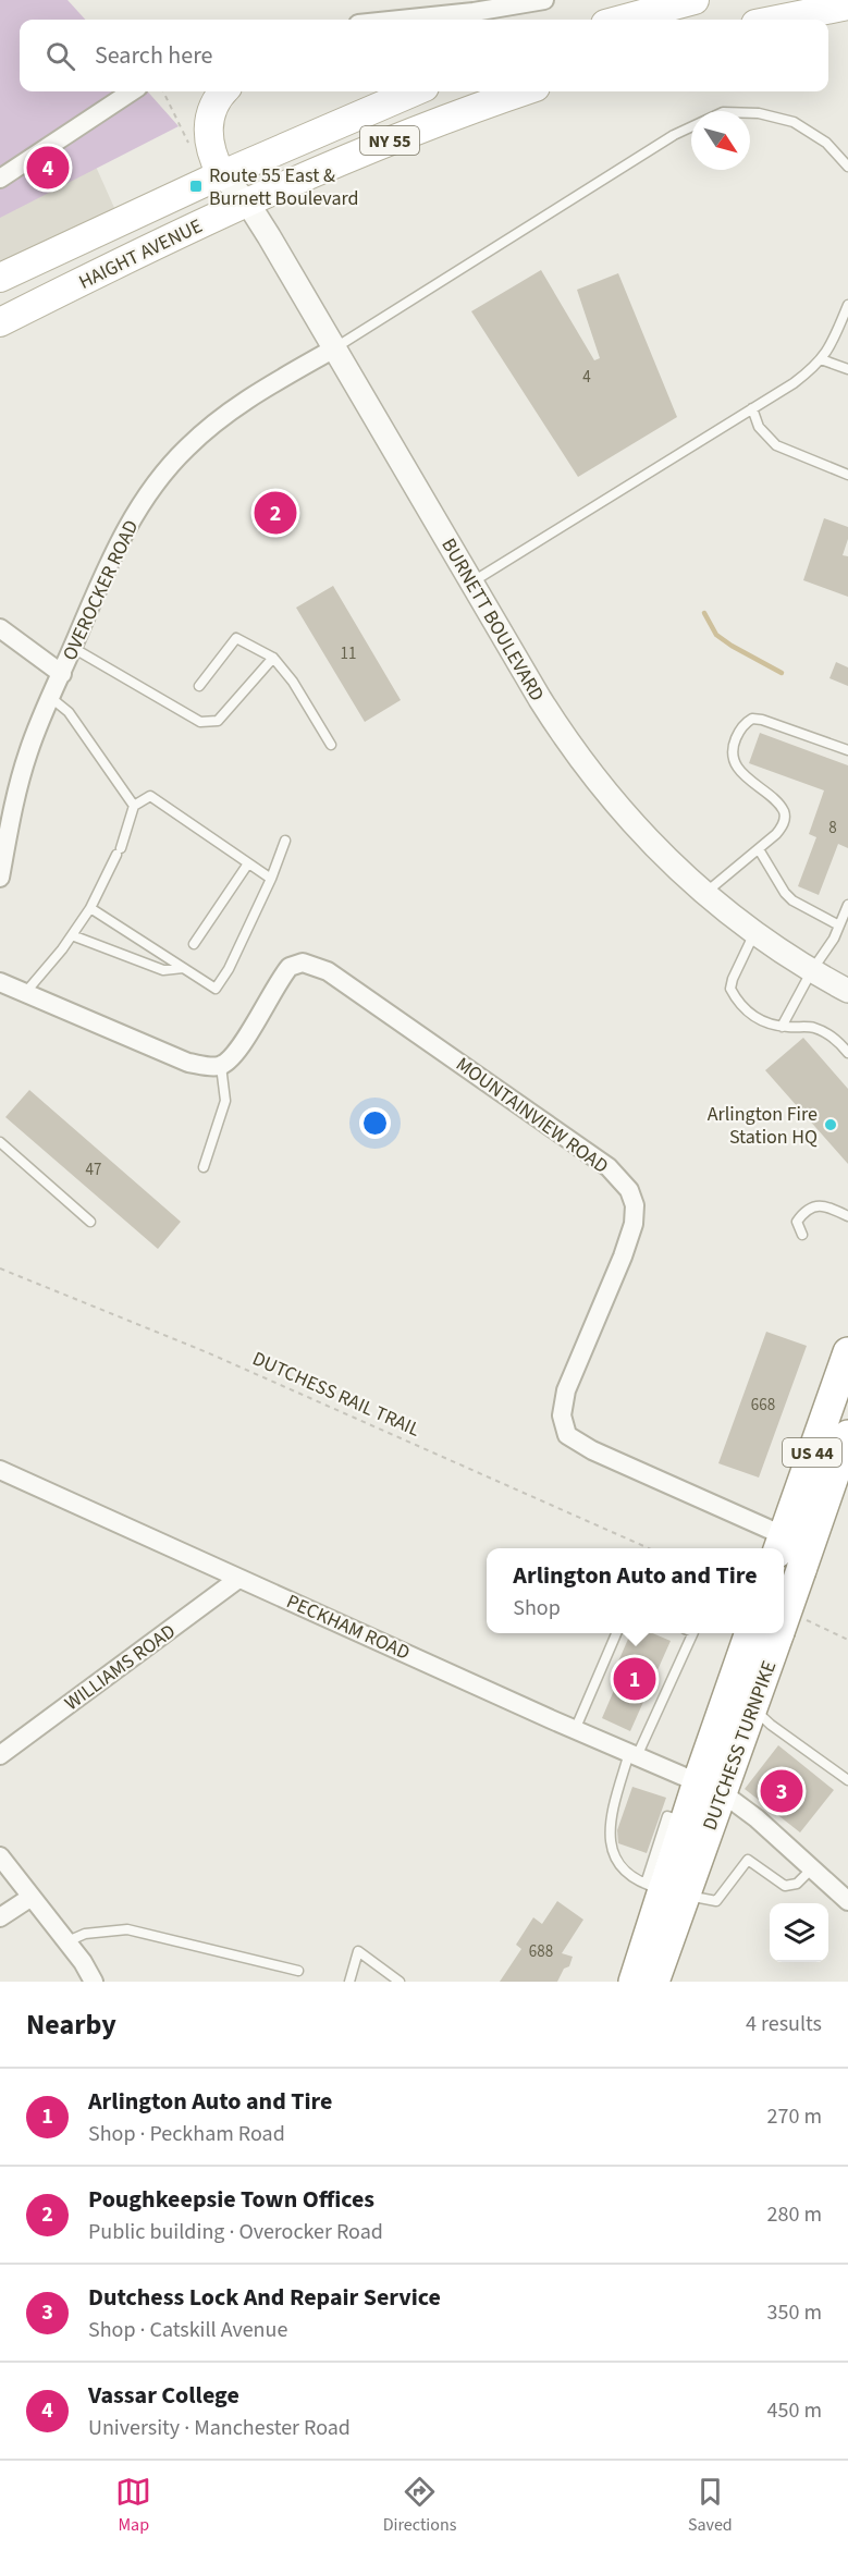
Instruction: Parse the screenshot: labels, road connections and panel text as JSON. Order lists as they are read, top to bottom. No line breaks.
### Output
{"streets":{"highway":["US 44","DUTCHESS TURNPIKE"],"main road":["NY 55","HAIGHT AVENUE"],"street":["OVEROCKER ROAD","BURNETT BOULEVARD","MOUNTAINVIEW ROAD","PECKHAM ROAD","WILLIAMS ROAD"],"path":["DUTCHESS RAIL TRAIL"]},"crossings":[["HAIGHT AVENUE","BURNETT BOULEVARD"],["OVEROCKER ROAD","BURNETT BOULEVARD"],["MOUNTAINVIEW ROAD","DUTCHESS TURNPIKE"],["PECKHAM ROAD","WILLIAMS ROAD"],["PECKHAM ROAD","DUTCHESS TURNPIKE"]],"places":{"transit":["Route 55 East & Burnett Boulevard"],"other":["Arlington Fire Station HQ"]},"house_numbers":["4","11","8","47","668","688"],"north":"bottom right","page":{"search":"Search here","pins":["4","2","1","3"],"popup":["Arlington Auto and Tire","Shop"],"heading":["Nearby","4 results"],"list":[{"mark":"1","name":"Arlington Auto and Tire","note":"Shop · Peckham Road","value":"270 m"},{"mark":"2","name":"Poughkeepsie Town Offices","note":"Public building · Overocker Road","value":"280 m"},{"mark":"3","name":"Dutchess Lock And Repair Service","note":"Shop · Catskill Avenue","value":"350 m"},{"mark":"4","name":"Vassar College","note":"University · Manchester Road","value":"450 m"}],"nav":["Map","Directions","Saved"]}}
